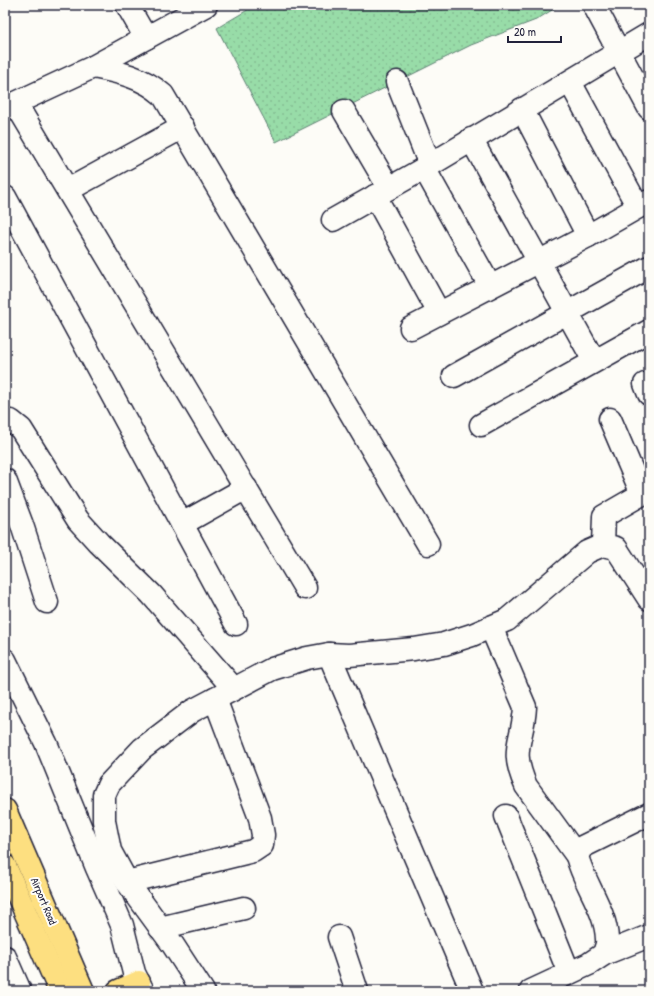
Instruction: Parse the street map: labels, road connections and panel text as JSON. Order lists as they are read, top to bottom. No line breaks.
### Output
{"streets":{"main road":["Airport Road"]},"scale_bar":"20 m"}
